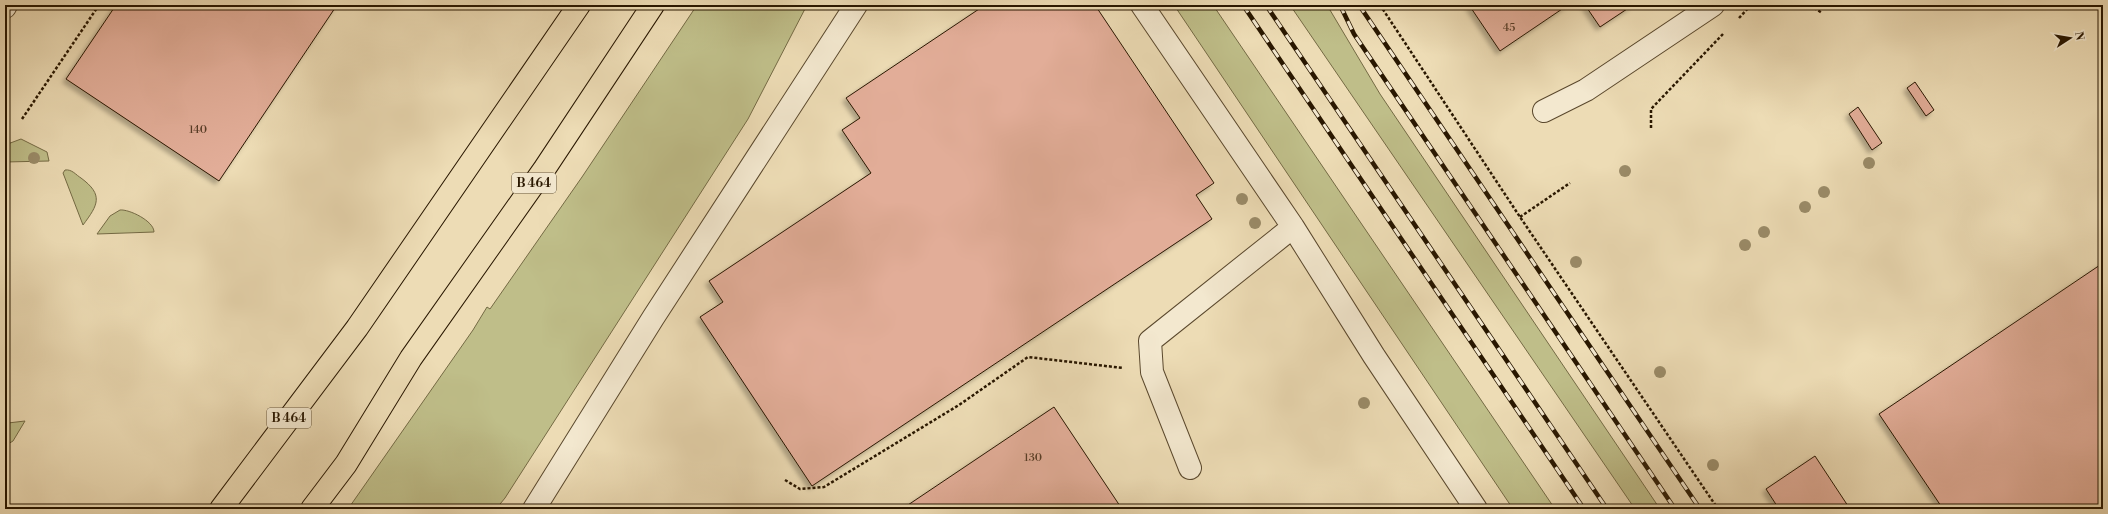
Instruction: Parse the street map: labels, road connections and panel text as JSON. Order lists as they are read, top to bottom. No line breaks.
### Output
{"streets":{"highway":["B 464"]},"house_numbers":["45","140","130"],"north":"right"}
